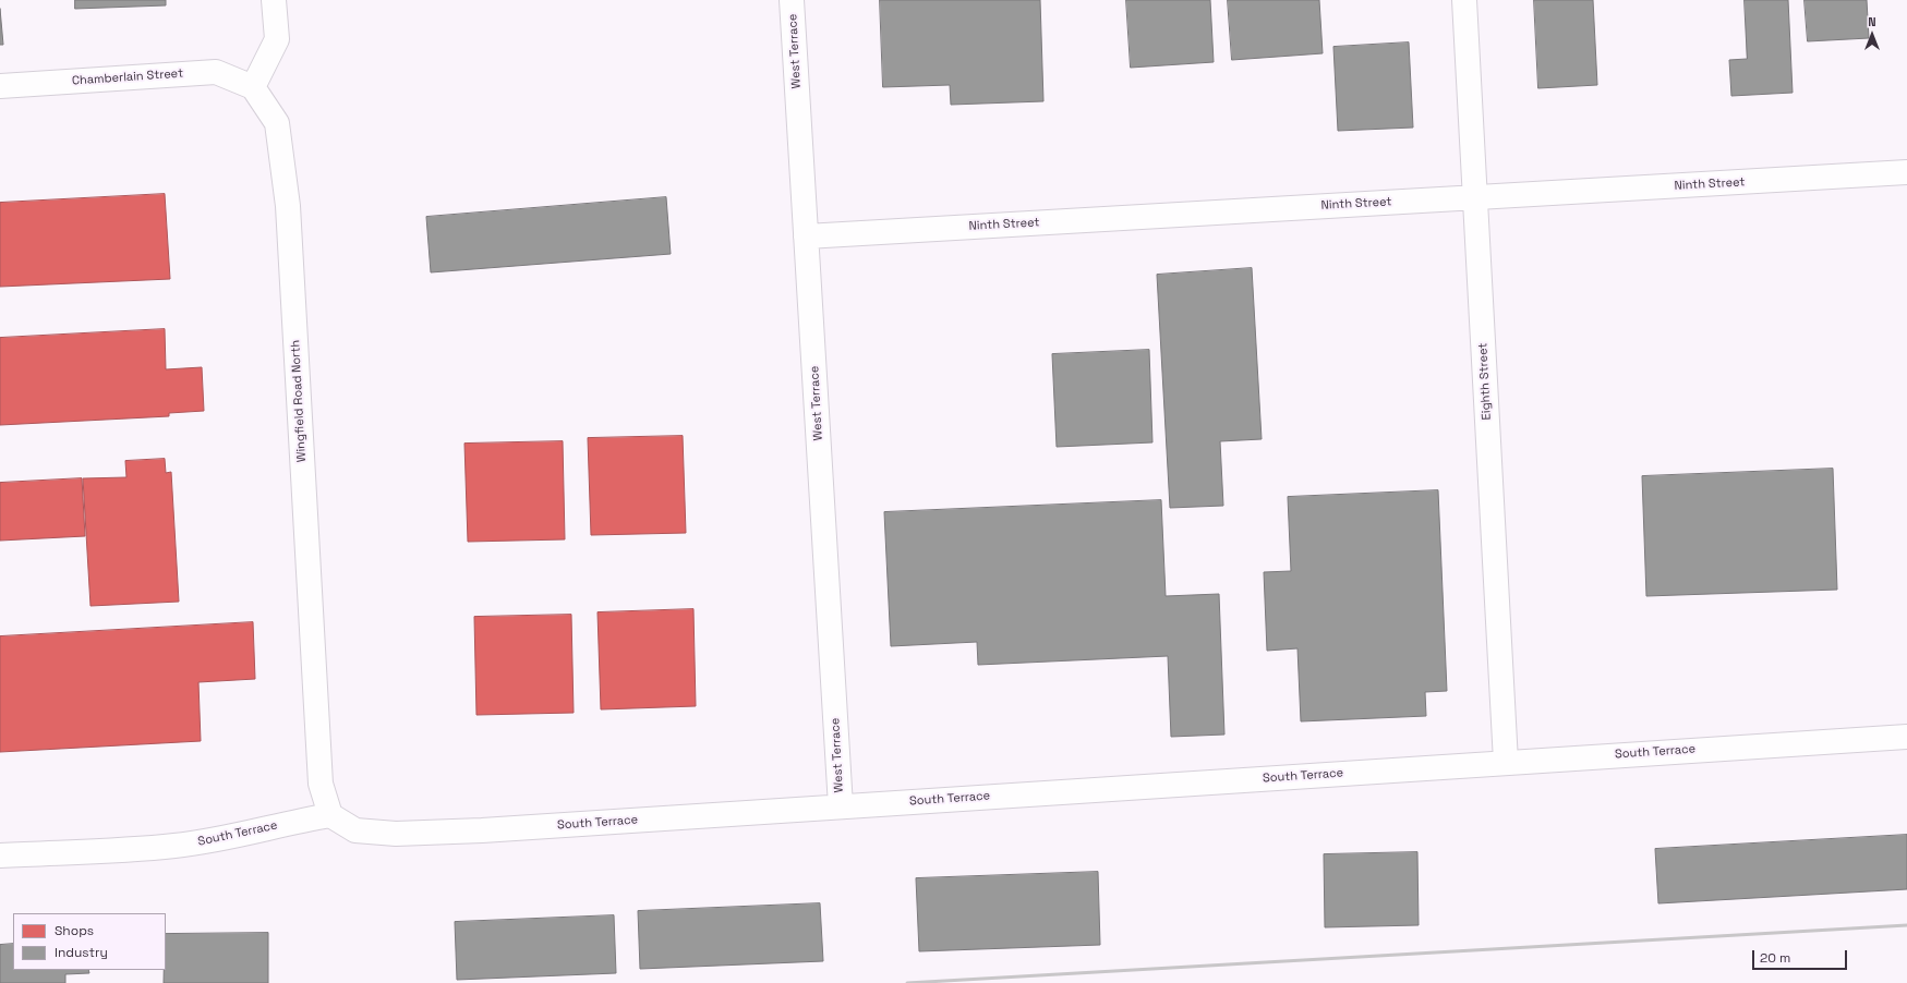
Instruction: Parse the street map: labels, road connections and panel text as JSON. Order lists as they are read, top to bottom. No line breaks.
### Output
{"streets":{"street":["West Terrace","Chamberlain Street","Ninth Street","Eighth Street","Wingfield Road North","South Terrace"]},"crossings":[["West Terrace","Ninth Street"],["West Terrace","South Terrace"],["Chamberlain Street","Wingfield Road North"],["Ninth Street","Eighth Street"],["Eighth Street","South Terrace"],["Wingfield Road North","South Terrace"]],"legend":["Shops","Industry"],"scale_bar":"20 m","north":"top"}
